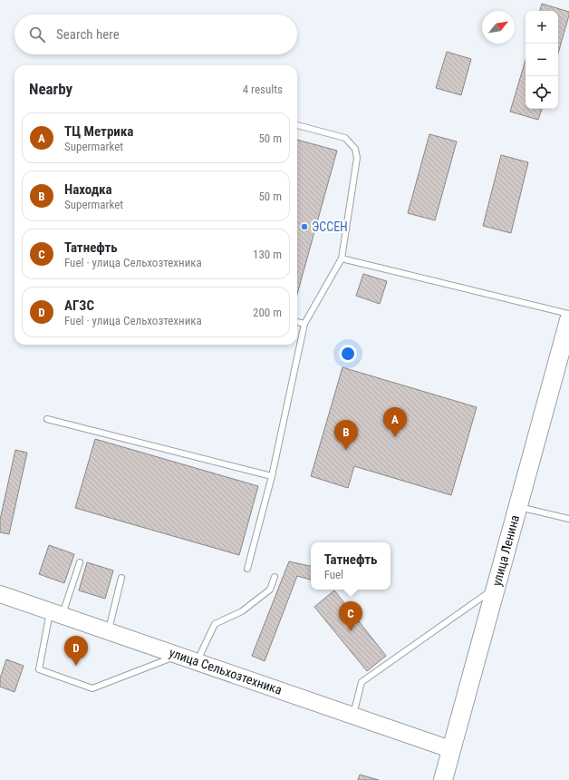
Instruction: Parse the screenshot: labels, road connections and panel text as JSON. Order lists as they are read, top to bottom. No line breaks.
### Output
{"streets":{"main road":["улица Ленина"],"street":["улица Сельхозтехника"]},"crossings":[["улица Ленина","улица Сельхозтехника"]],"places":["ЭССЕН"],"north":"top right","page":{"map_buttons":["+","−"],"search":"Search here","heading":["Nearby","4 results"],"list":[{"mark":"A","name":"ТЦ Метрика","note":"Supermarket","value":"50 m"},{"mark":"B","name":"Находка","note":"Supermarket","value":"50 m"},{"mark":"C","name":"Татнефть","note":"Fuel · улица Сельхозтехника","value":"130 m"},{"mark":"D","name":"АГЗС","note":"Fuel · улица Сельхозтехника","value":"200 m"}],"pins":["A","B","C","D"],"popup":["Татнефть","Fuel"]}}
